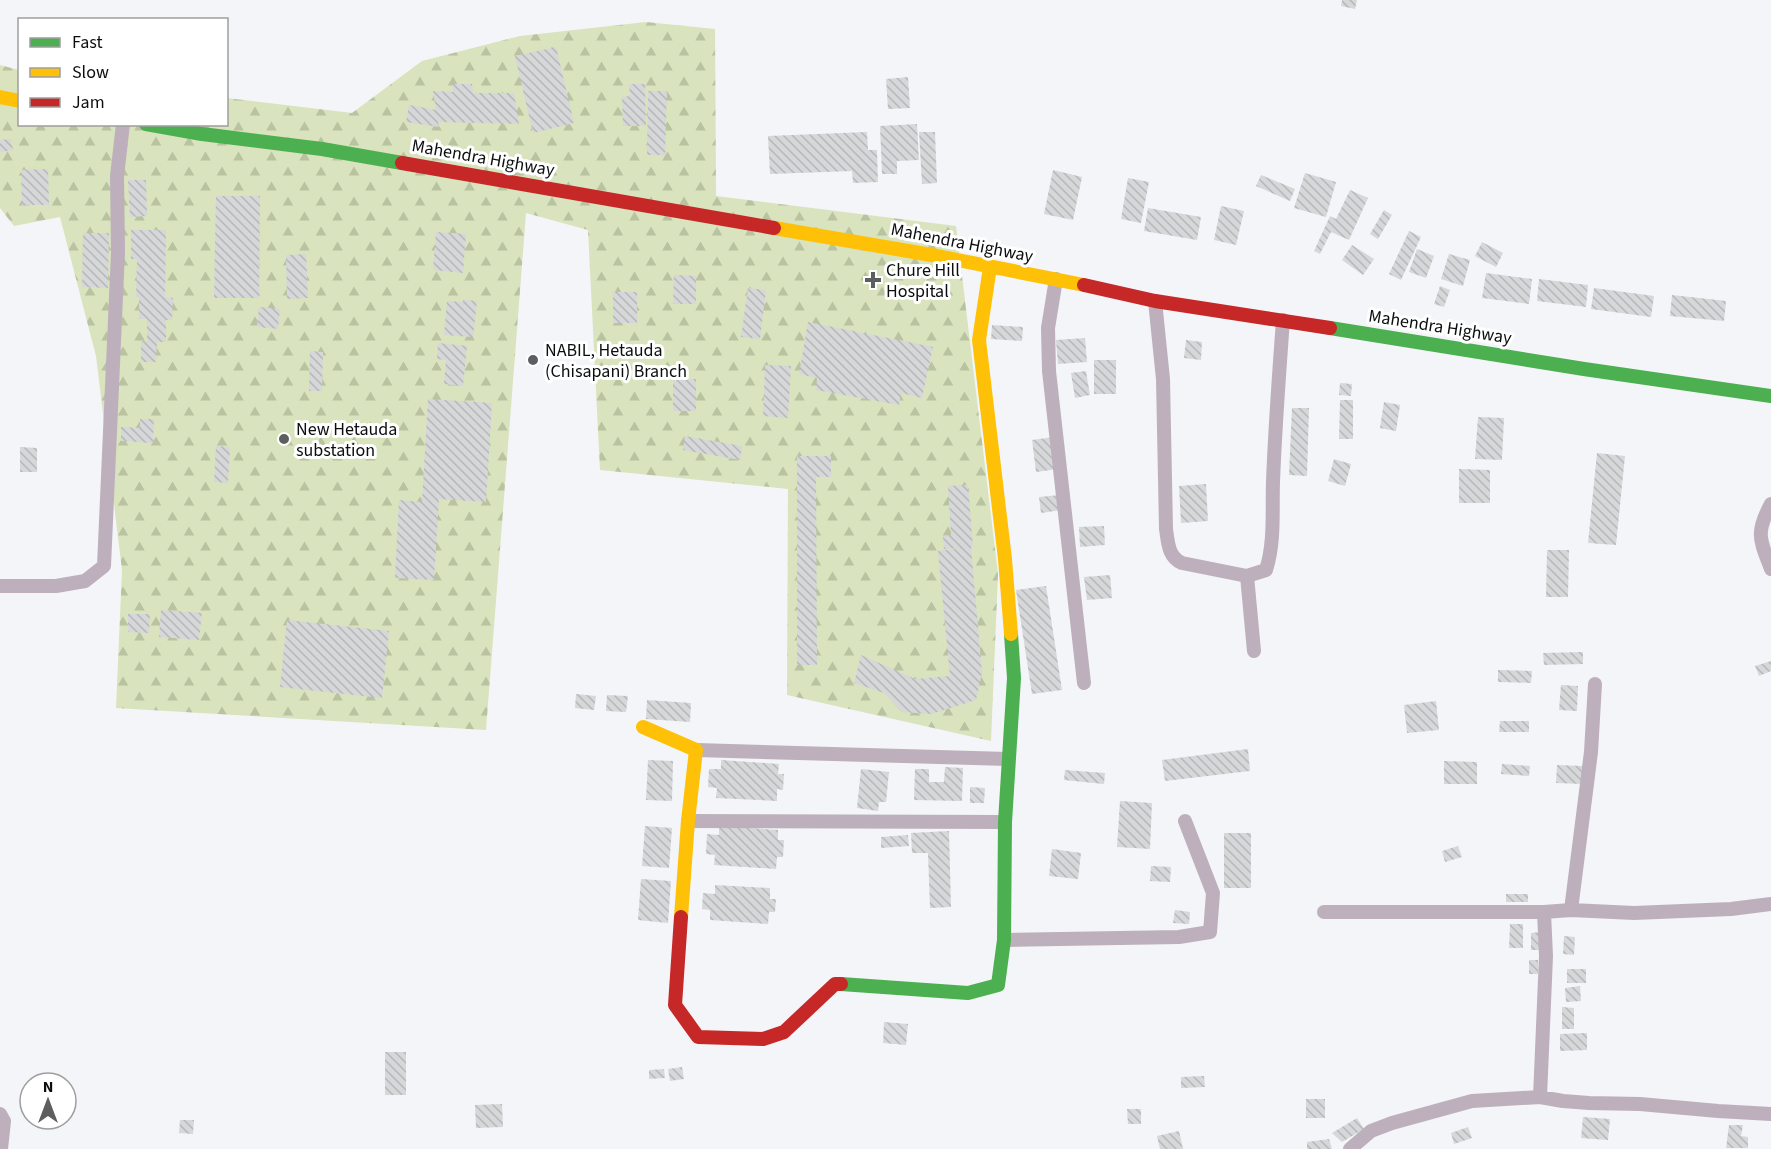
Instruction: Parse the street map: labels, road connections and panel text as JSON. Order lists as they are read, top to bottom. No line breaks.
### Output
{"streets":{"main road":["Mahendra Highway"]},"places":{"health":["Chure Hill Hospital"],"other":["NABIL, Hetauda (Chisapani) Branch","New Hetauda substation"]},"legend":["Fast","Slow","Jam"],"north":"top"}
